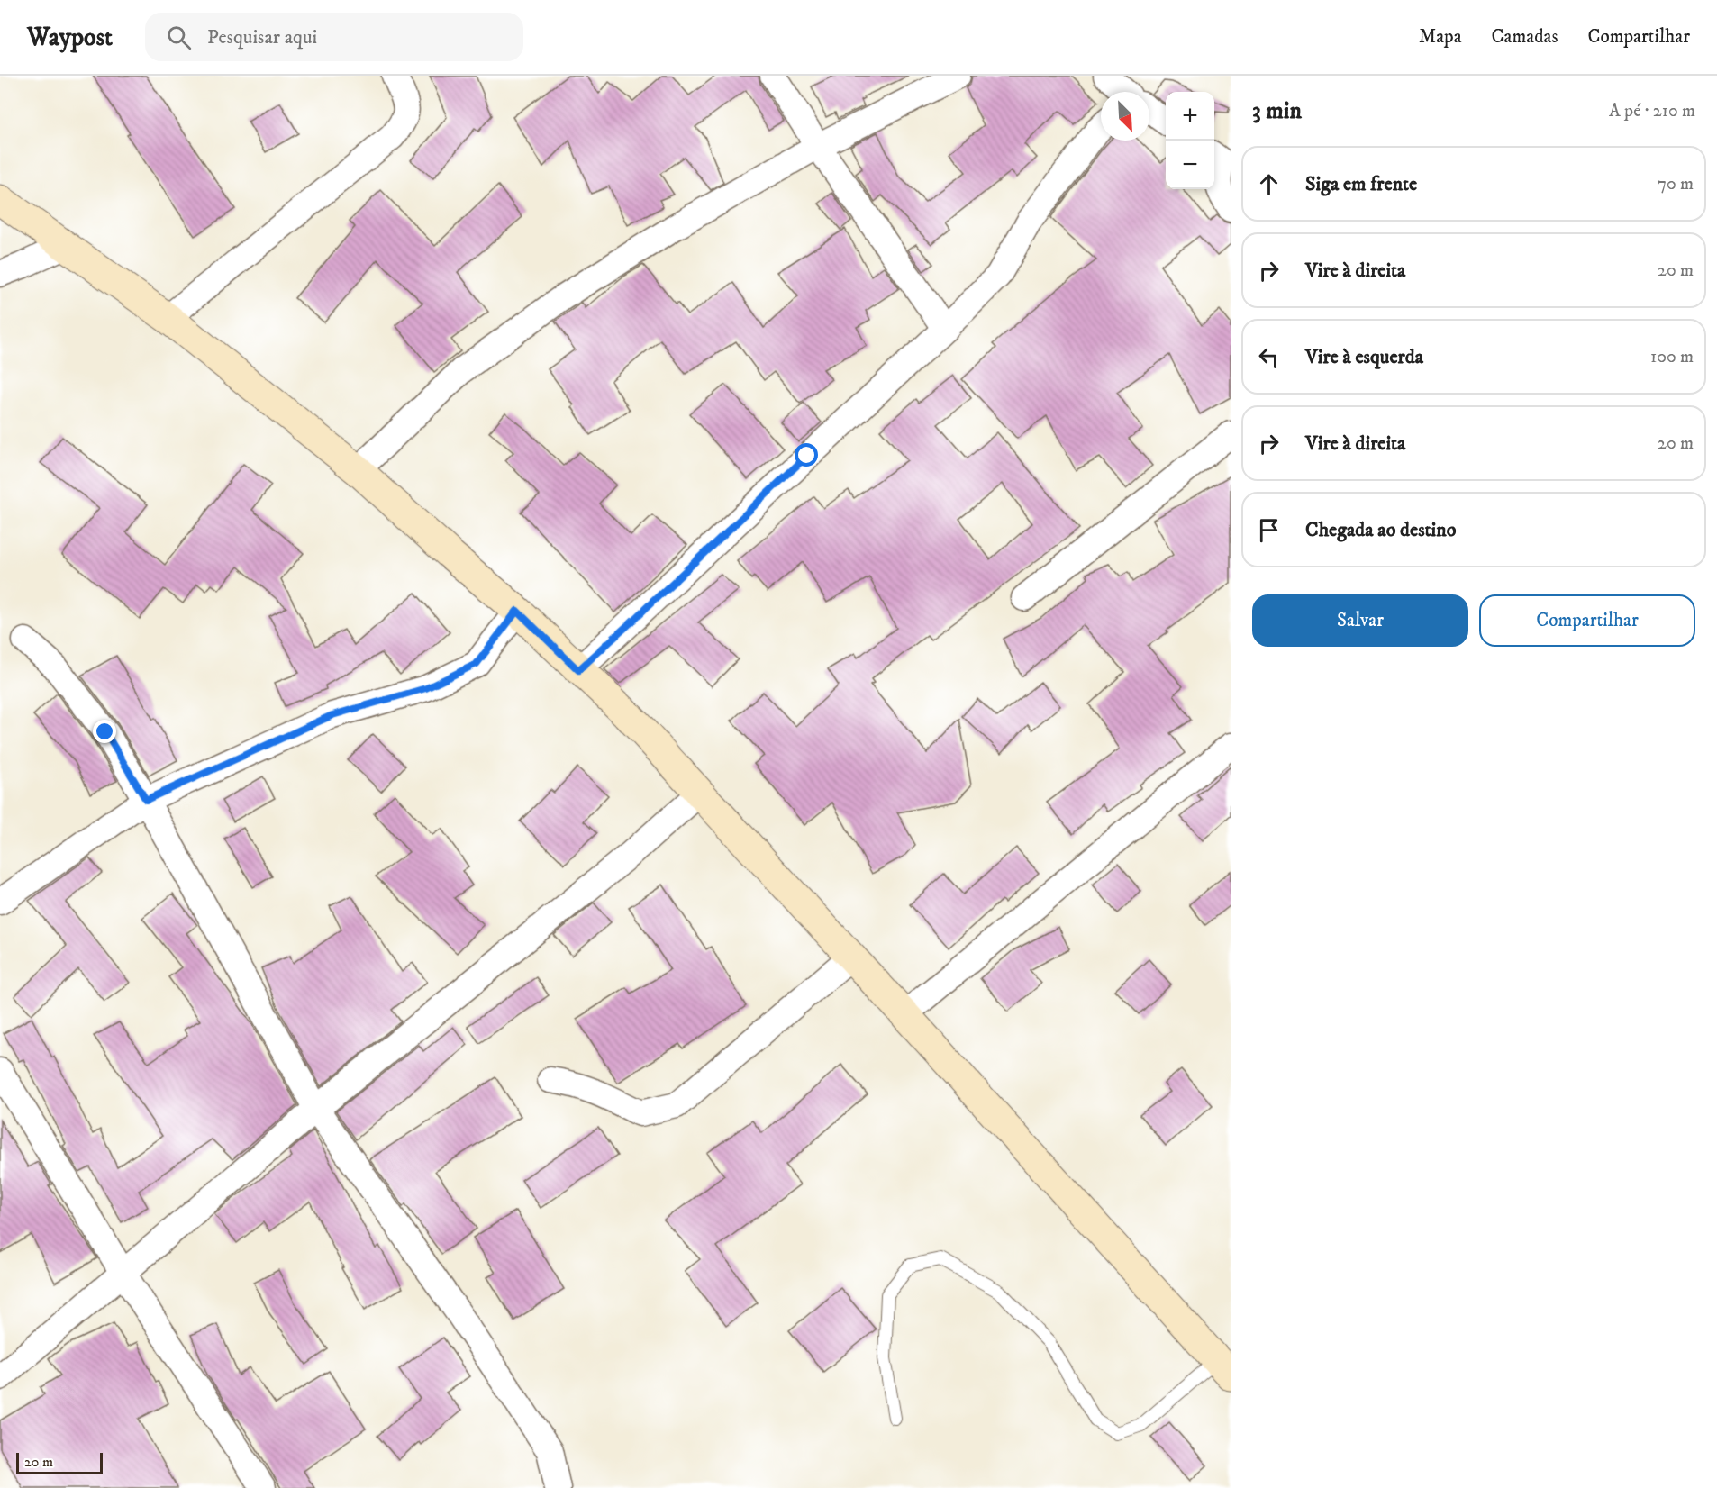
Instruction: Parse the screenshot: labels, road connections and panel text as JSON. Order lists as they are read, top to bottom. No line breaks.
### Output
{"scale_bar":"20 m","north":"bottom right","page":{"header":"Waypost","search":"Pesquisar aqui","nav":["Mapa","Camadas","Compartilhar"],"heading":["3 min","A pé · 210 m"],"map_buttons":["+","−"],"list":[["Siga em frente","70 m"],["Vire à direita","20 m"],["Vire à esquerda","100 m"],["Vire à direita","20 m"],"Chegada ao destino"],"buttons":["Salvar","Compartilhar"],"scale":"20 m"}}
